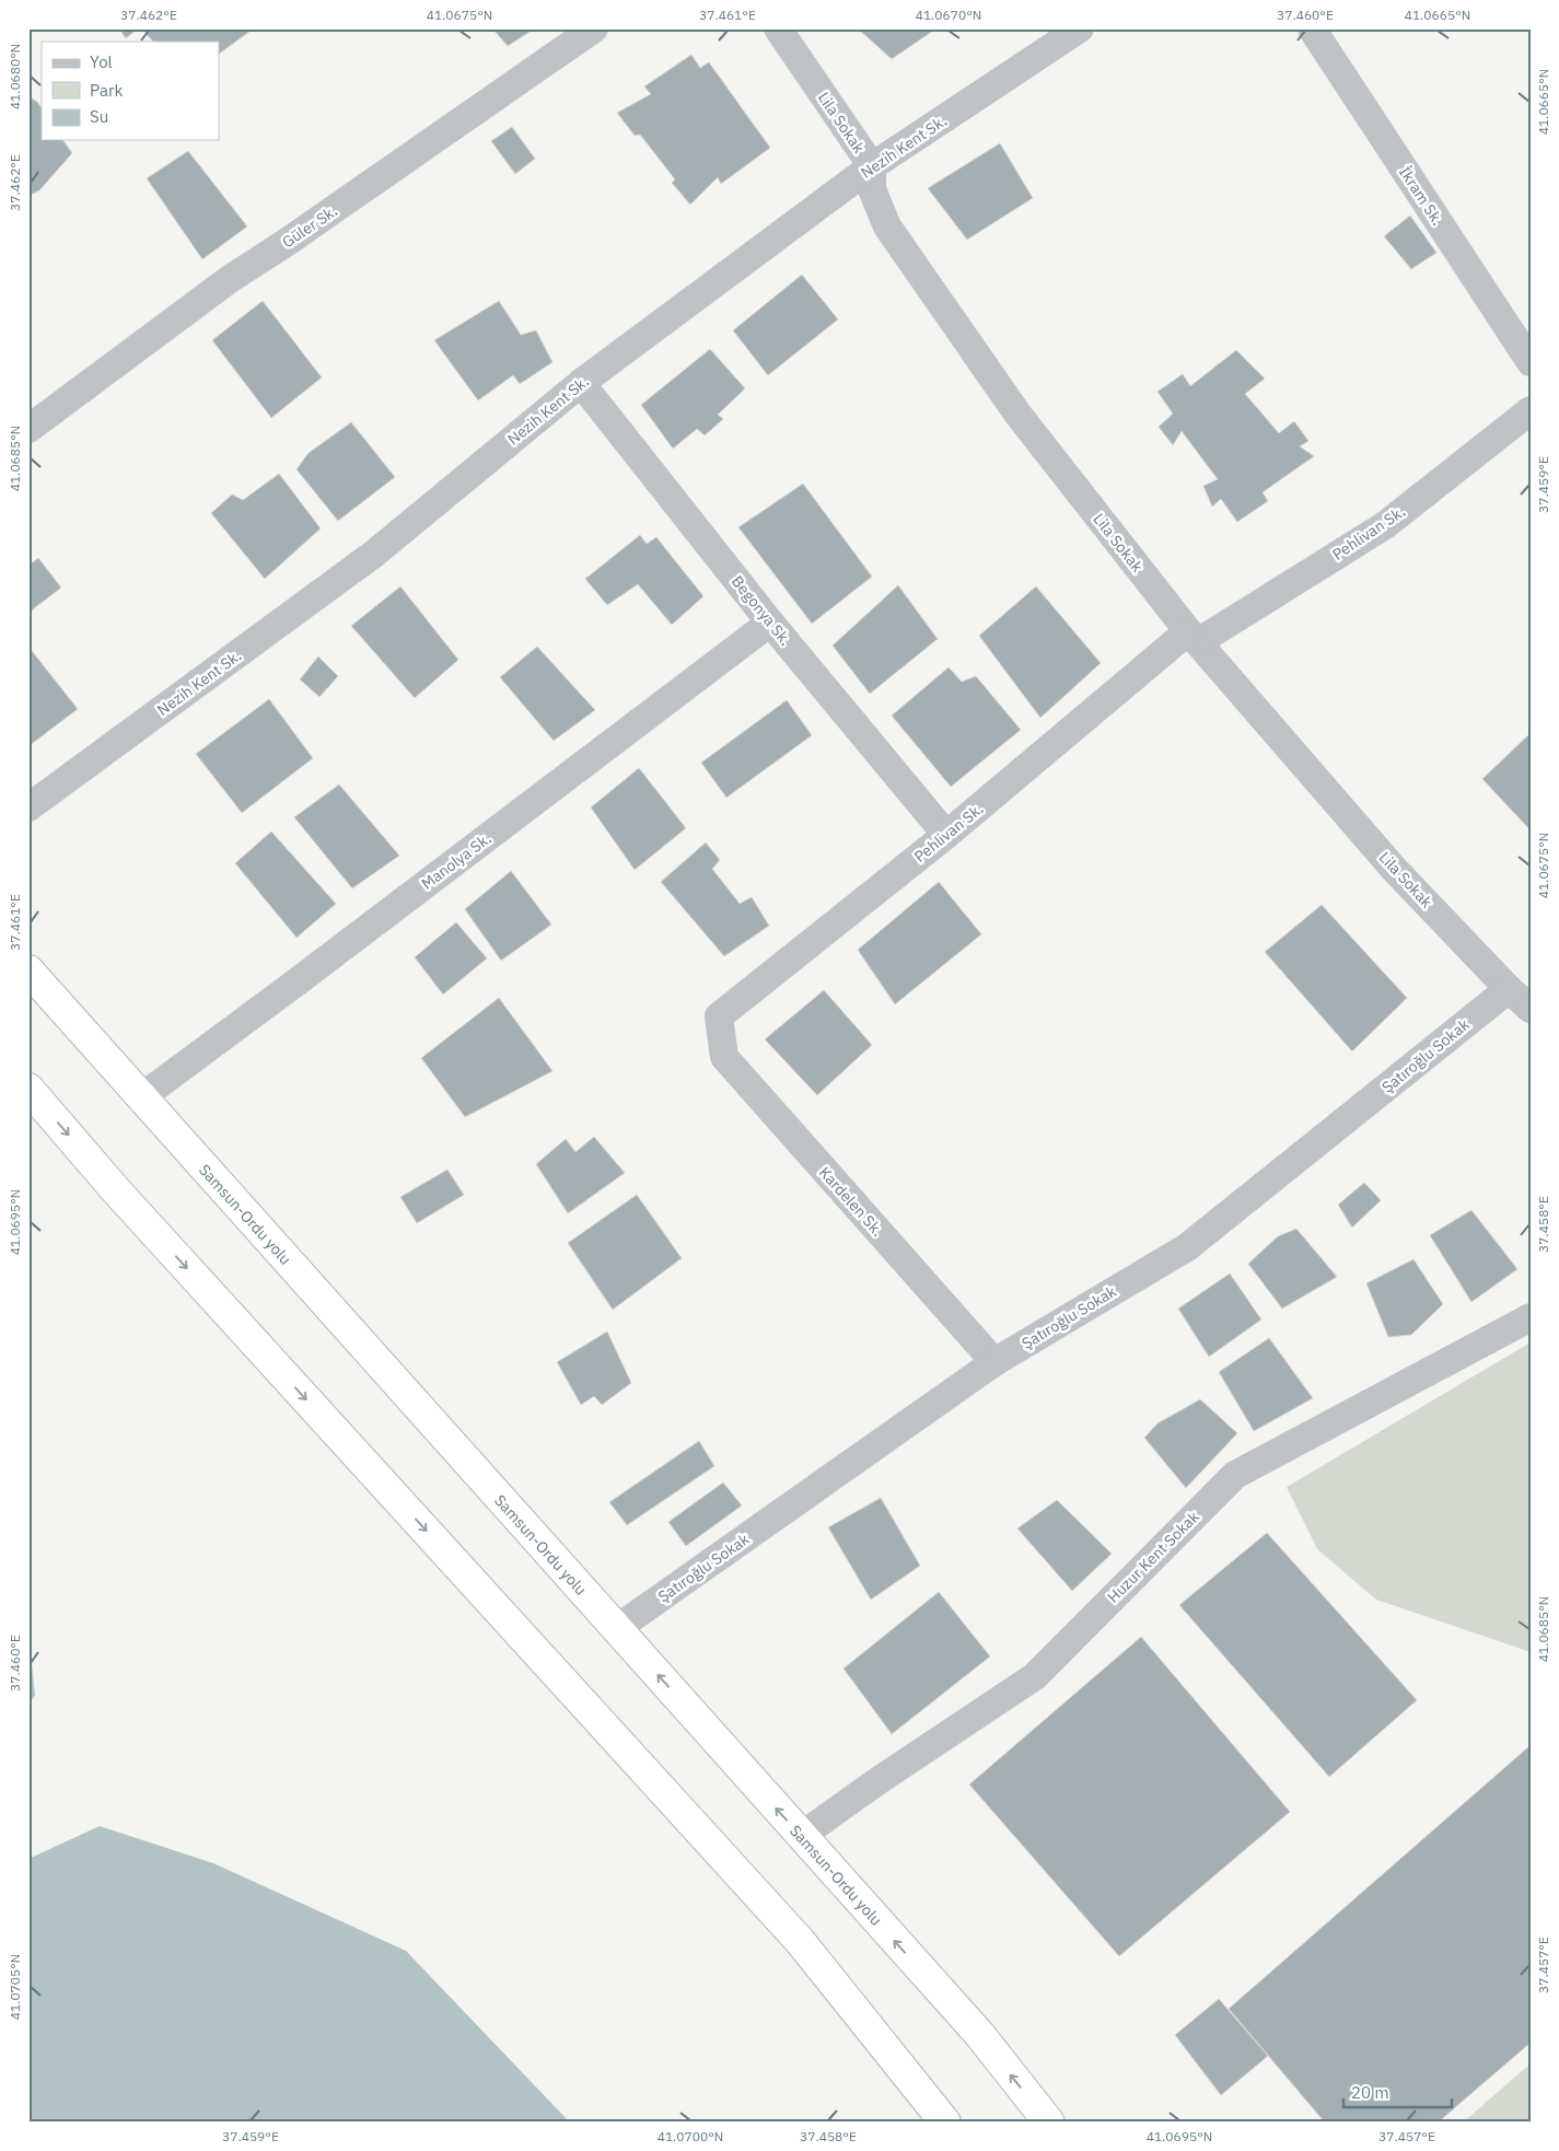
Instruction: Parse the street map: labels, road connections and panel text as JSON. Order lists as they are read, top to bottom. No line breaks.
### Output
{"streets":{"highway":["Samsun-Ordu yolu"],"street":["Lila Sokak","Nezih Kent Sk.","İkram Sk.","Güler Sk.","Pehlivan Sk.","Begonya Sk.","Manolya Sk.","Şatıroğlu Sokak","Kardelen Sk.","Huzur Kent Sokak"]},"crossings":[["Lila Sokak","Nezih Kent Sk."],["Lila Sokak","Pehlivan Sk."],["Lila Sokak","Şatıroğlu Sokak"],["Nezih Kent Sk.","Begonya Sk."],["Pehlivan Sk.","Begonya Sk."],["Pehlivan Sk.","Kardelen Sk."],["Begonya Sk.","Manolya Sk."],["Manolya Sk.","Samsun-Ordu yolu"],["Şatıroğlu Sokak","Kardelen Sk."],["Şatıroğlu Sokak","Samsun-Ordu yolu"],["Samsun-Ordu yolu","Huzur Kent Sokak"]],"legend":["Yol","Park","Su"],"scale_bar":"20 m","coordinates":["37.462°E","41.0675°N","37.461°E","41.0670°N","37.460°E","41.0665°N","41.0680°N","41.0685°N","37.459°E","41.0695°N","37.458°E","37.457°E","41.0705°N","41.0700°N"]}
